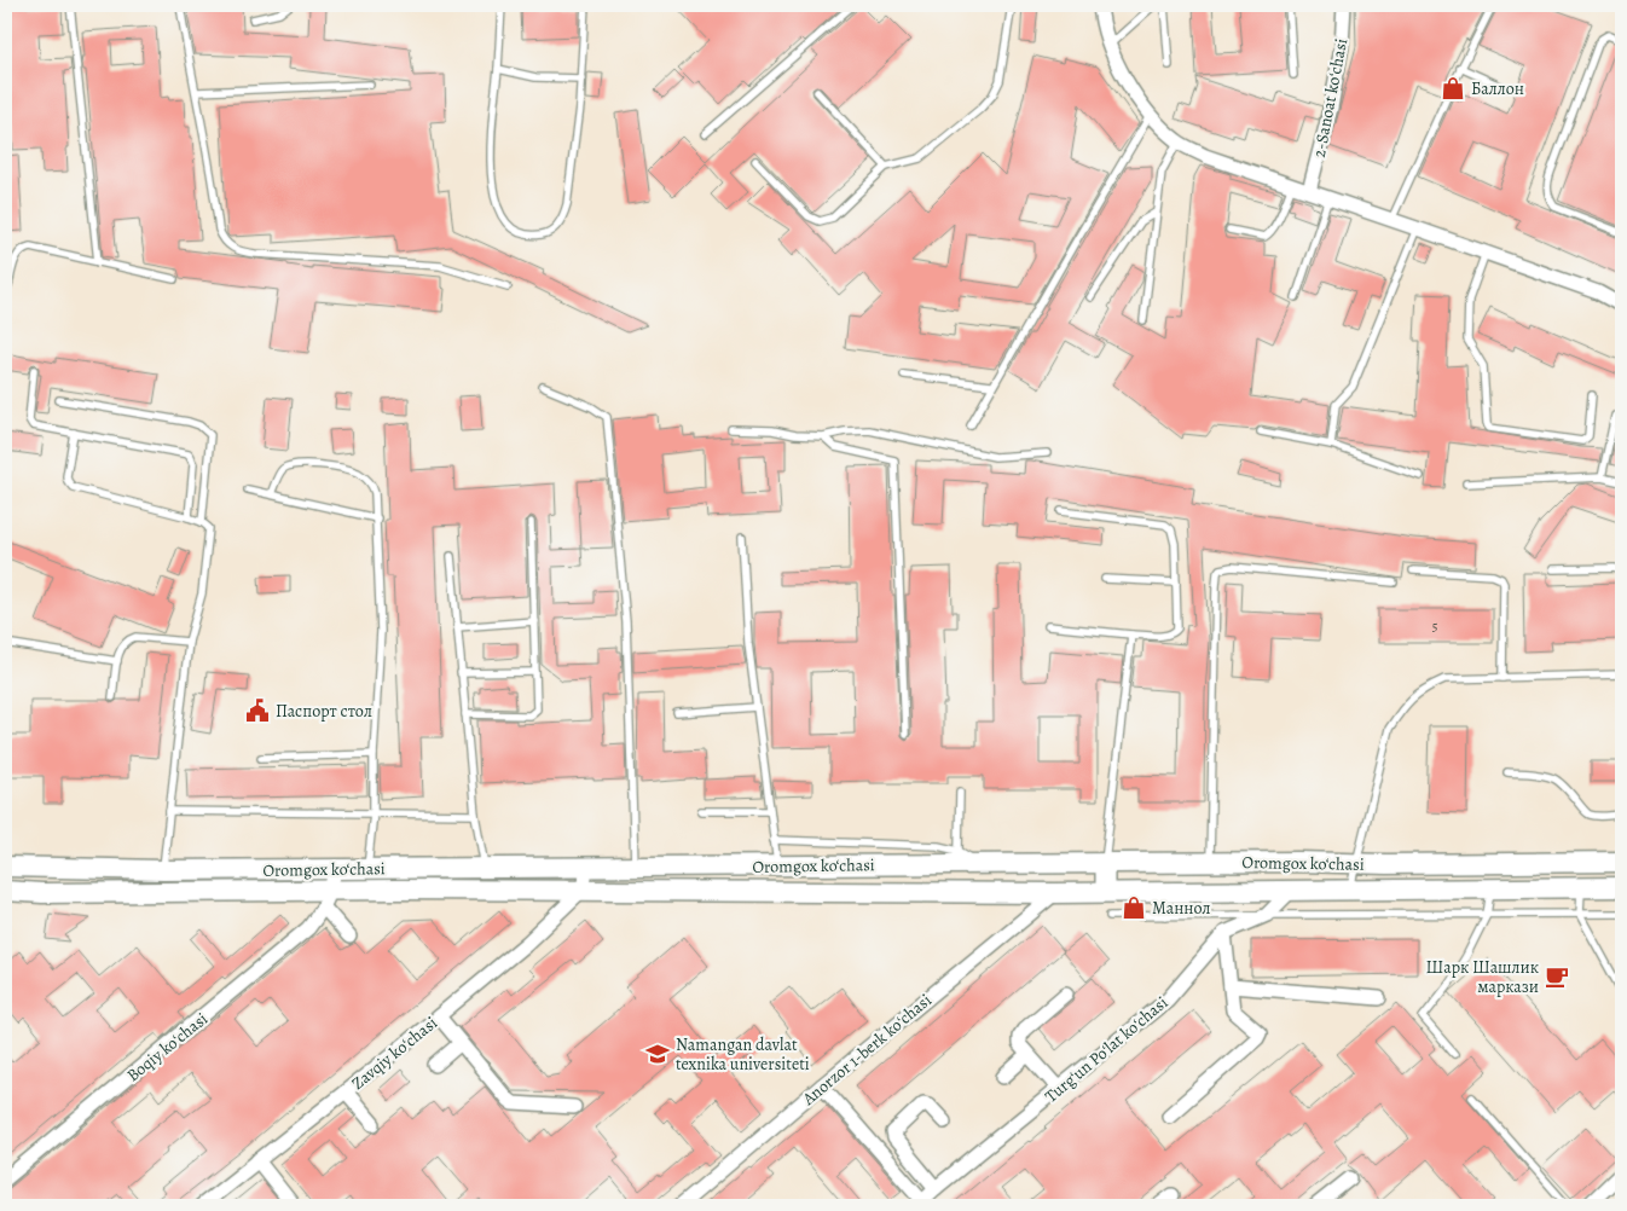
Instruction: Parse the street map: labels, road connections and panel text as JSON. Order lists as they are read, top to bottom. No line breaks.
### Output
{"streets":{"main road":["Oromgox ko‘chasi"],"street":["2-Sanoat koʻchasi","Boqiy koʻchasi","Anorzor 1-berk koʻchasi","Turgʻun Poʻlat koʻchasi","Zavqiy koʻchasi"]},"crossings":[["Oromgox ko‘chasi","Boqiy koʻchasi"],["Oromgox ko‘chasi","Anorzor 1-berk koʻchasi"],["Oromgox ko‘chasi","Turgʻun Poʻlat koʻchasi"],["Oromgox ko‘chasi","Zavqiy koʻchasi"]],"places":{"shop":["Баллон","Маннол"],"public building":["Паспорт стол"],"cafe":["Шарк Шашлик маркази"],"school or university":["Namangan davlat texnika universiteti"]},"house_numbers":["5"]}
